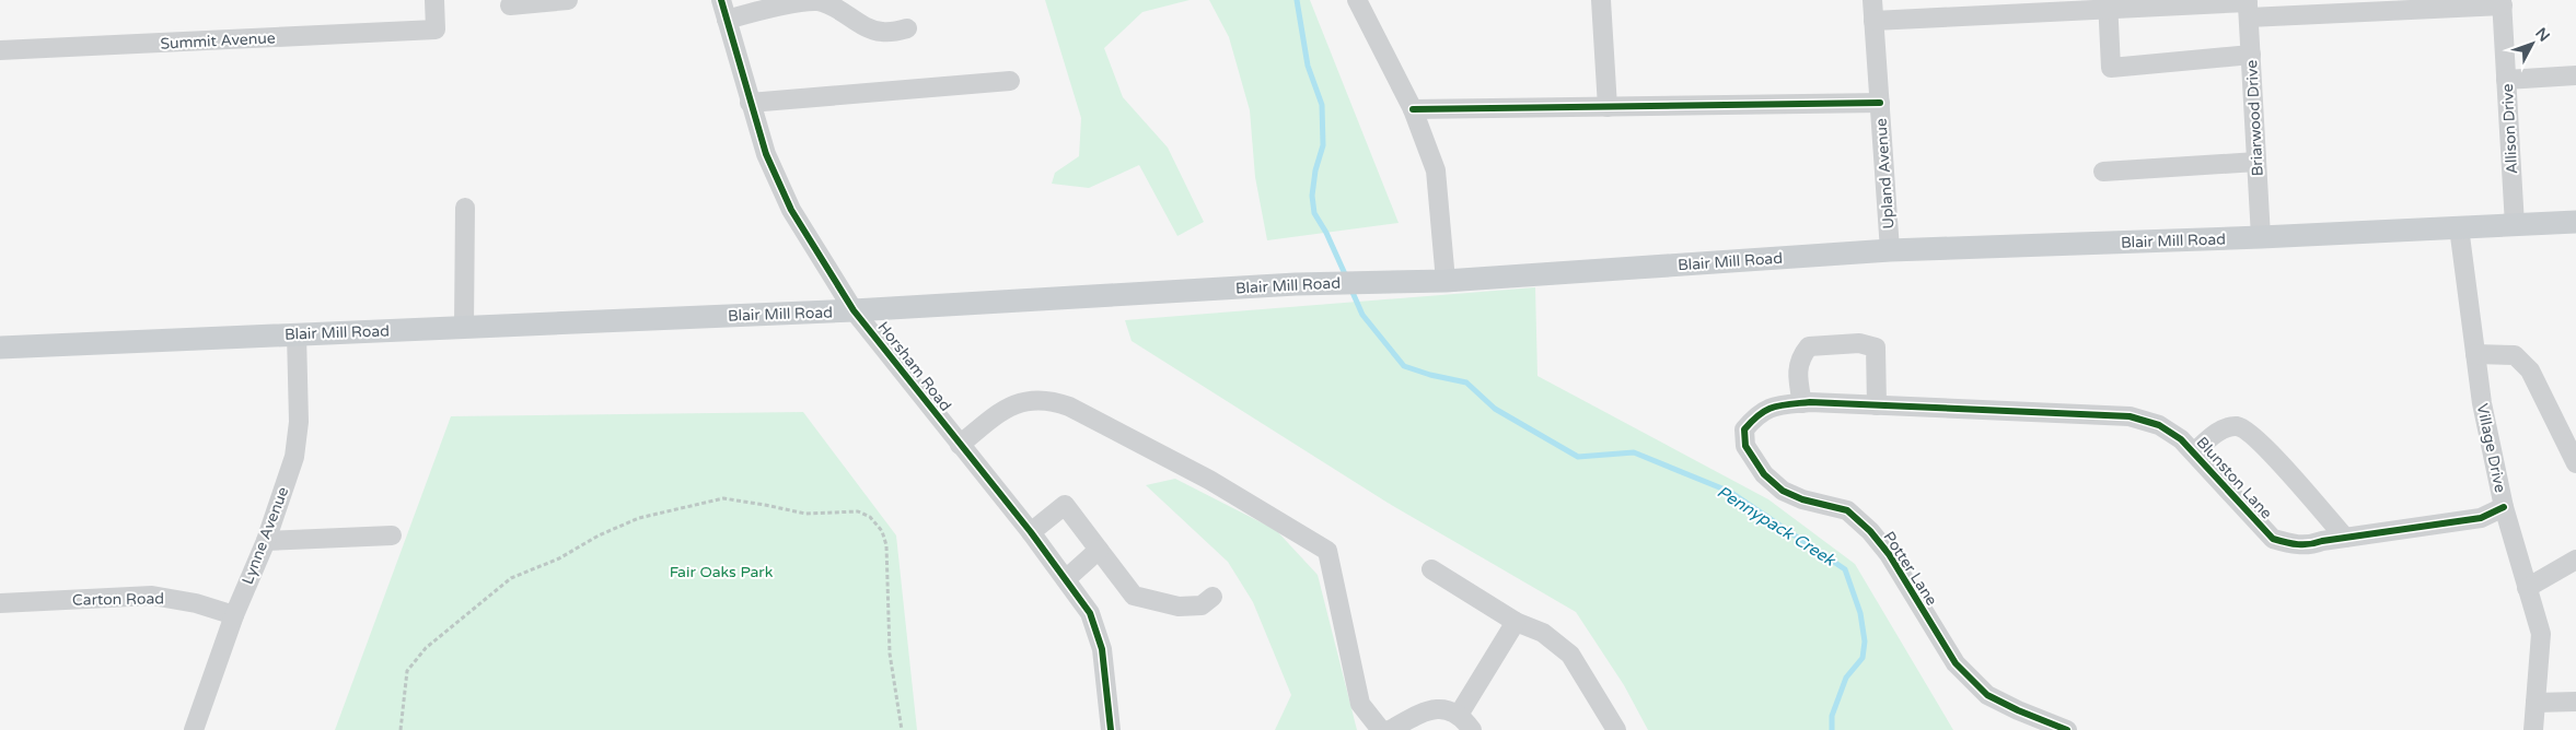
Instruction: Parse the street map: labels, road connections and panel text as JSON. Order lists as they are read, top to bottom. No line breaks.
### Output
{"streets":{"main road":["Blair Mill Road"],"street":["Summit Avenue","Briarwood Drive","Allison Drive","Upland Avenue","Horsham Road","Village Drive","Blunston Lane","Lynne Avenue","Potter Lane","Carton Road"]},"crossings":[["Briarwood Drive","Blair Mill Road"],["Allison Drive","Blair Mill Road"],["Upland Avenue","Blair Mill Road"],["Blair Mill Road","Horsham Road"],["Blair Mill Road","Village Drive"],["Blair Mill Road","Lynne Avenue"],["Village Drive","Blunston Lane"],["Blunston Lane","Potter Lane"],["Lynne Avenue","Carton Road"]],"water":["Pennypack Creek"],"parks":["Fair Oaks Park"],"north":"top right"}
